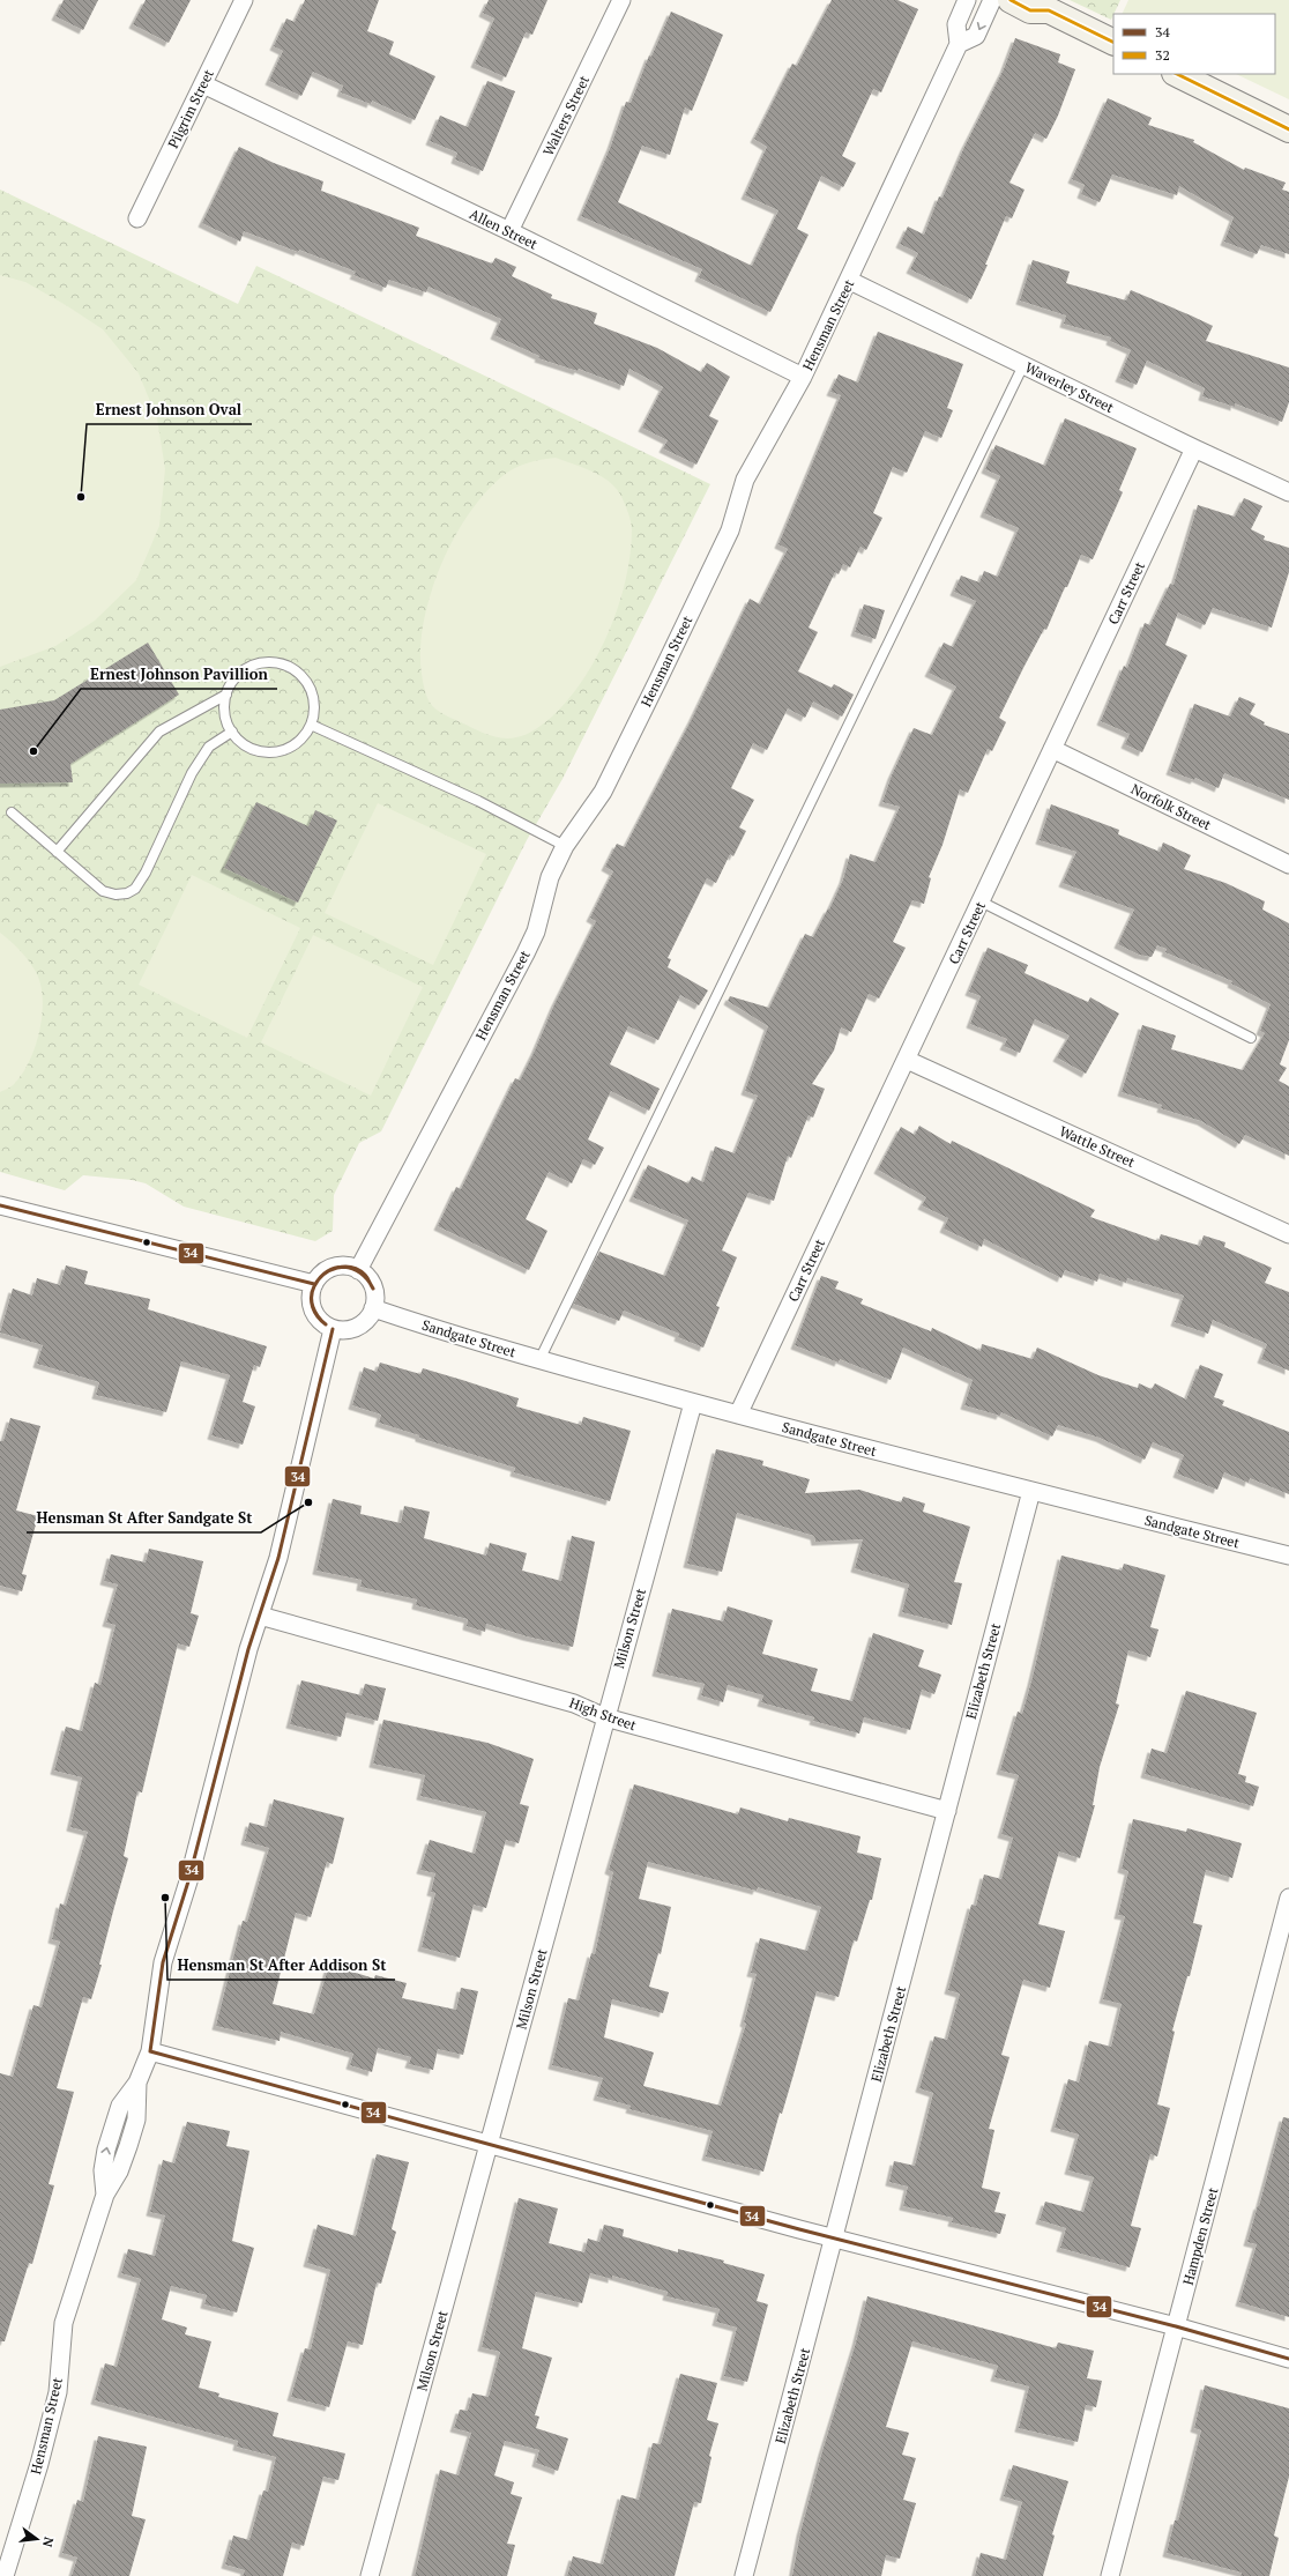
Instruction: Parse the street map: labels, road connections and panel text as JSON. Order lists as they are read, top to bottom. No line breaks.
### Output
{"streets":{"street":["Pilgrim Street","Walters Street","Allen Street","Hensman Street","Waverley Street","Carr Street","Norfolk Street","Wattle Street","Sandgate Street","Milson Street","Elizabeth Street","High Street","Hampden Street"]},"crossings":[["Pilgrim Street","Allen Street"],["Walters Street","Allen Street"],["Allen Street","Hensman Street"],["Hensman Street","Waverley Street"],["Hensman Street","Sandgate Street"],["Hensman Street","High Street"],["Waverley Street","Carr Street"],["Carr Street","Norfolk Street"],["Carr Street","Wattle Street"],["Carr Street","Sandgate Street"],["Sandgate Street","Milson Street"],["Sandgate Street","Elizabeth Street"],["Milson Street","High Street"],["Elizabeth Street","High Street"]],"places":["Ernest Johnson Oval","Ernest Johnson Pavillion","Hensman St After Sandgate St","Hensman St After Addison St"],"lines":["transit line 32","transit line 34"],"legend":["34","32"],"north":"right"}
